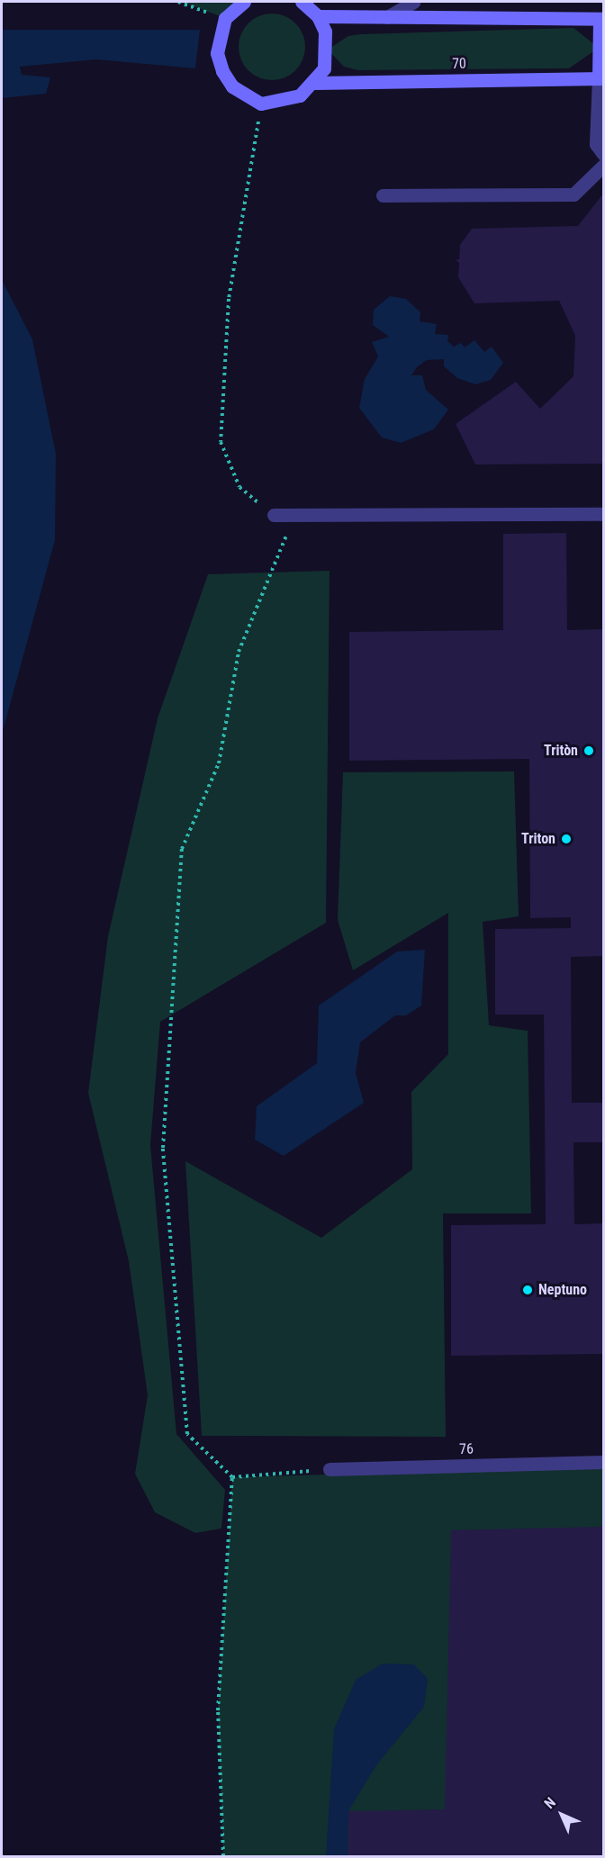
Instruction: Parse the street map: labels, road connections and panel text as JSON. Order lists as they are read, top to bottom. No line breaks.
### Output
{"streets":{"street":["70","76"]},"places":["Tritòn","Triton","Neptuno"],"north":"top left"}
